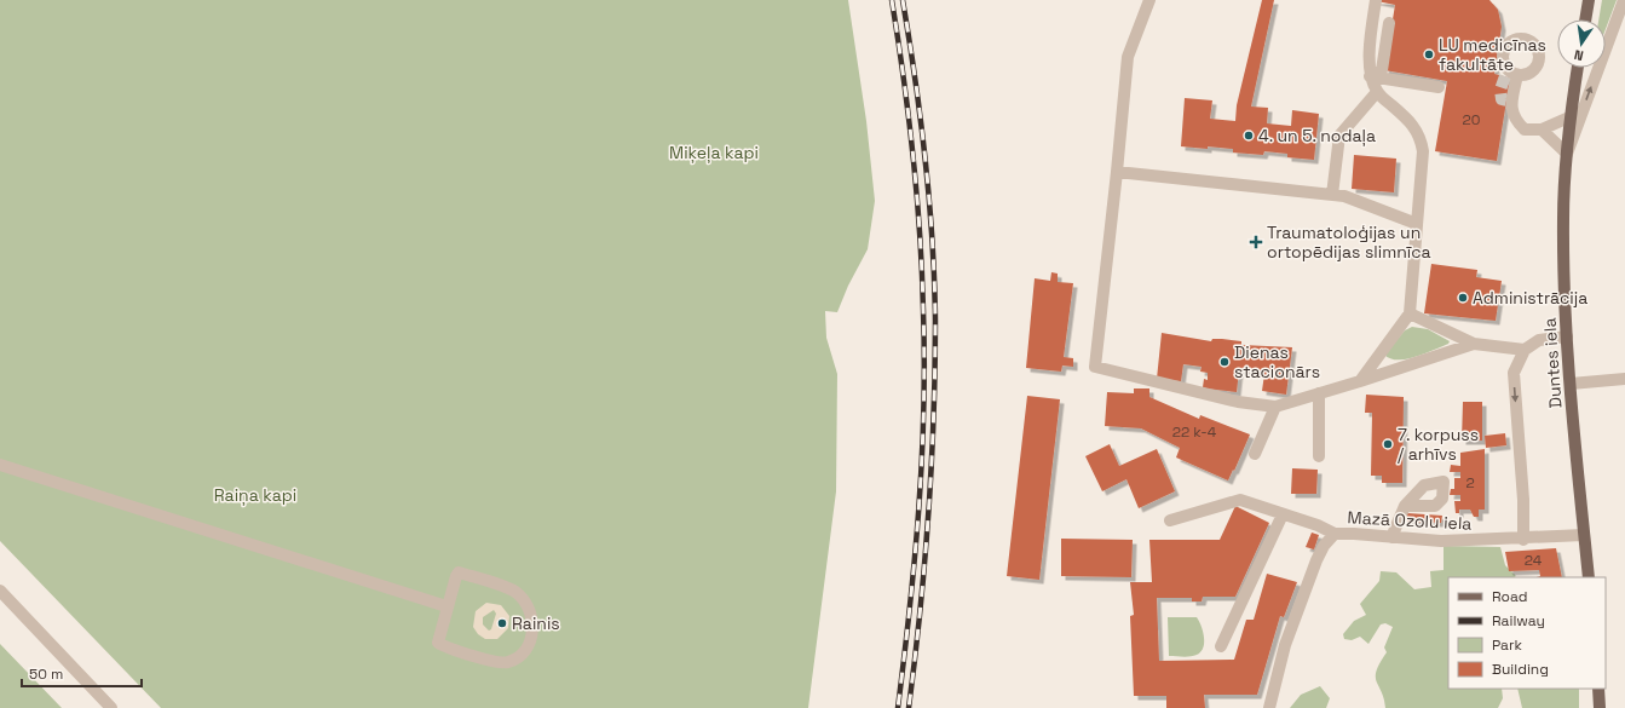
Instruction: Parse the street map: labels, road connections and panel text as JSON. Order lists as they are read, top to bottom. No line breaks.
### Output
{"streets":{"main road":["Duntes iela"],"street":["Mazā Ozolu iela"]},"crossings":[["Duntes iela","Mazā Ozolu iela"]],"parks":["Miķeļa kapi","Raiņa kapi"],"places":{"other":["LU medicīnas fakultāte","4. un 5. nodaļa","Administrācija","Dienas stacionārs","7. korpuss / arhīvs","Rainis"],"health":["Traumatoloģijas un ortopēdijas slimnīca"]},"house_numbers":["20","22 k-4","2","24"],"legend":["Road","Railway","Park","Building"],"scale_bar":"50 m","north":"bottom"}
